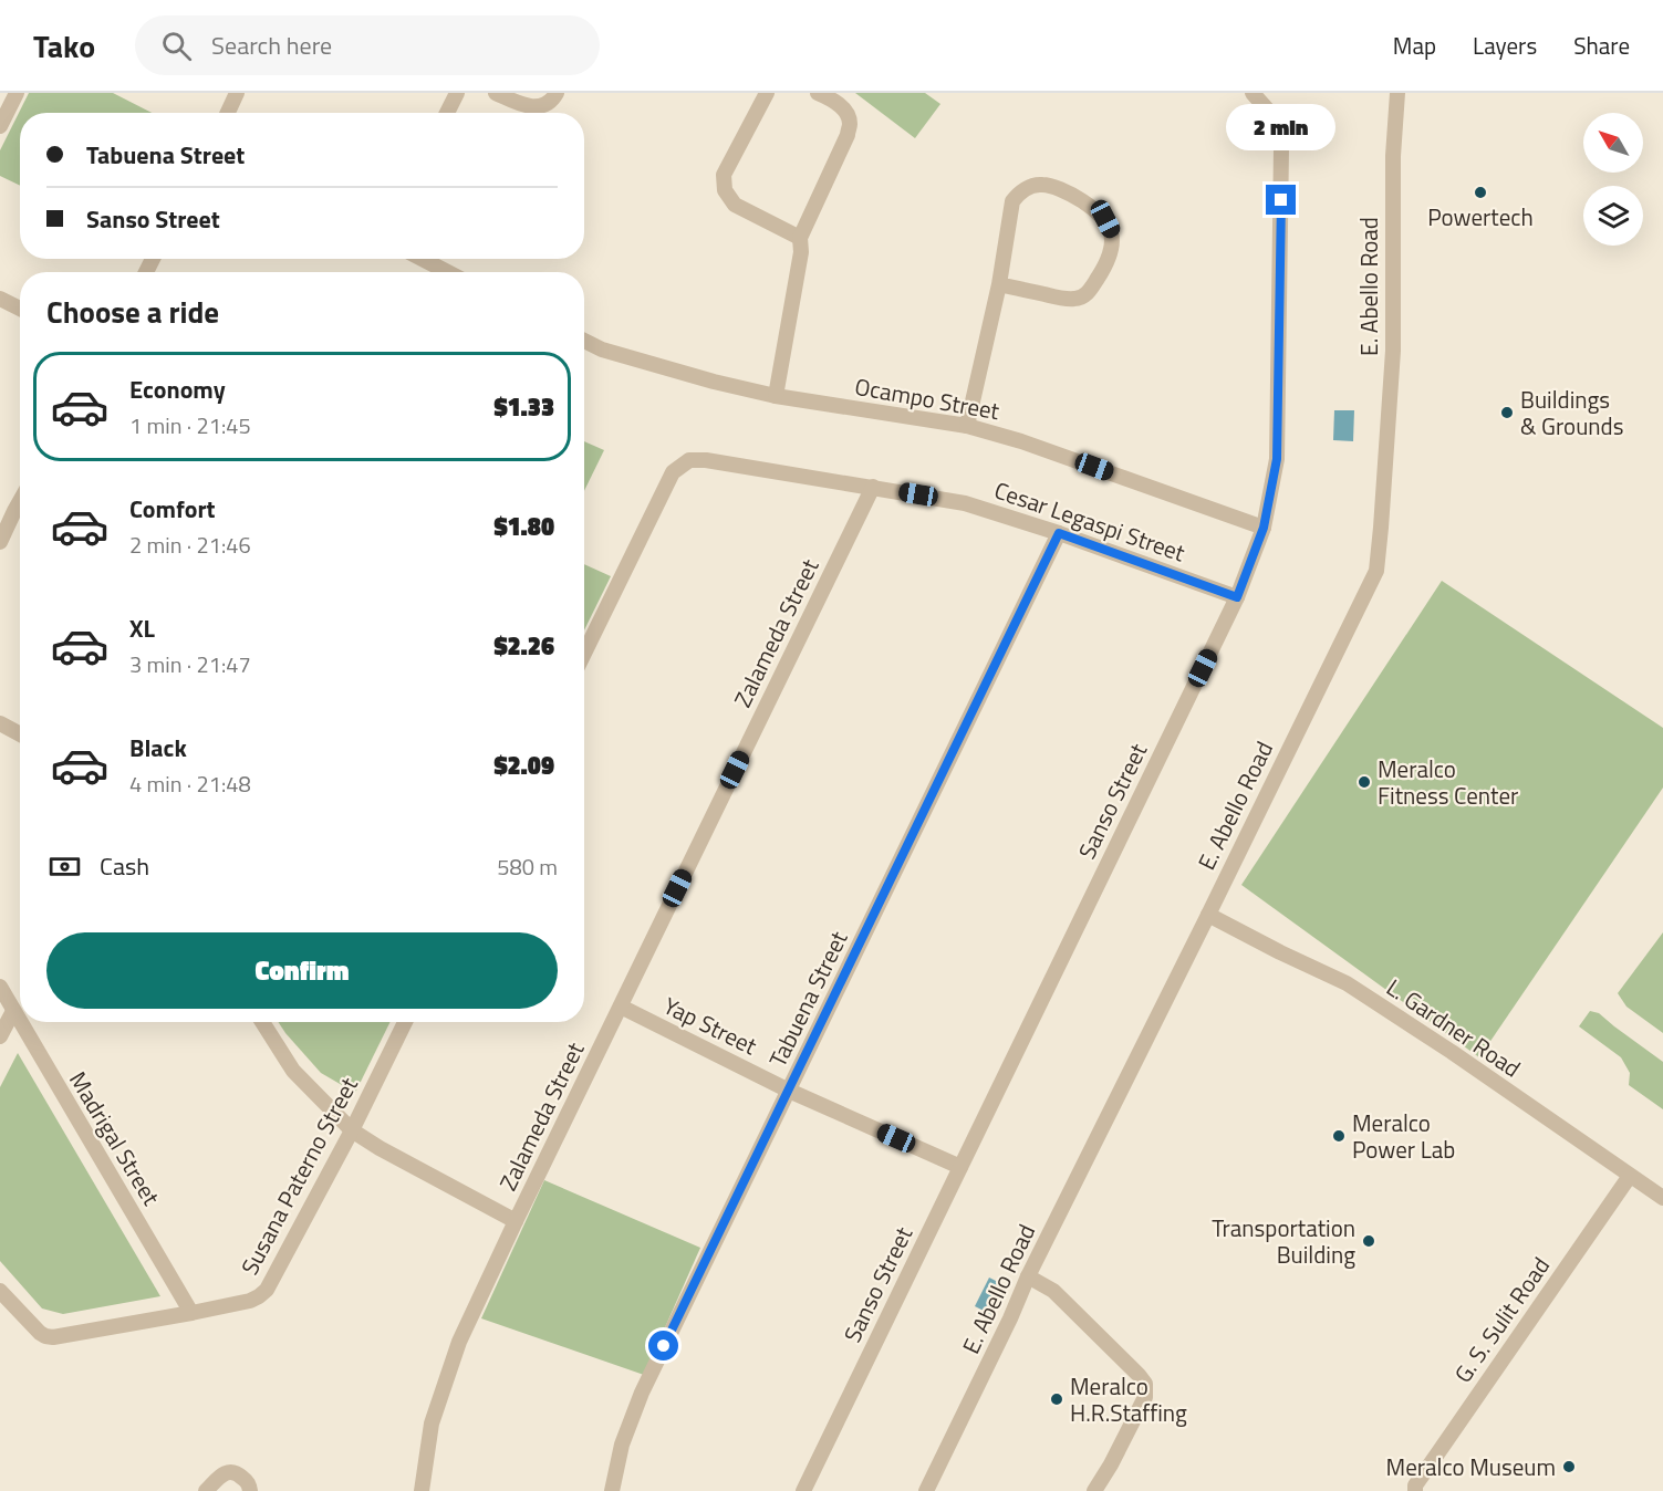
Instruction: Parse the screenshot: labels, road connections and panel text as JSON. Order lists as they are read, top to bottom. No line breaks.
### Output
{"streets":{"street":["E. Abello Road","Ocampo Street","Cesar Legaspi Street","Zalameda Street","Sanso Street","Tabuena Street","Yap Street","L. Gardner Road","Madrigal Street","Susana Paterno Street","G. S. Sulit Road"]},"crossings":[["E. Abello Road","L. Gardner Road"],["Ocampo Street","Sanso Street"],["Cesar Legaspi Street","Zalameda Street"],["Cesar Legaspi Street","Sanso Street"],["Cesar Legaspi Street","Tabuena Street"],["Zalameda Street","Yap Street"],["Sanso Street","Yap Street"],["Tabuena Street","Yap Street"],["L. Gardner Road","G. S. Sulit Road"],["Madrigal Street","Susana Paterno Street"]],"places":["Powertech","Buildings & Grounds","Meralco Fitness Center","Meralco Power Lab","Transportation Building","Meralco H.R.Staffing","Meralco Museum"],"north":"top left","page":{"header":"Tako","search":"Search here","nav":["Map","Layers","Share"],"bubble":"2 min","banner":["Tabuena Street","Sanso Street"],"heading":"Choose a ride","list":[{"name":"Economy","note":"1 min · 21:45","value":"$1.33"},{"name":"Comfort","note":"2 min · 21:46","value":"$1.80"},{"name":"XL","note":"3 min · 21:47","value":"$2.26"},{"name":"Black","note":"4 min · 21:48","value":"$2.09"}],"pay":["Cash","580 m"],"buttons":"Confirm"}}
